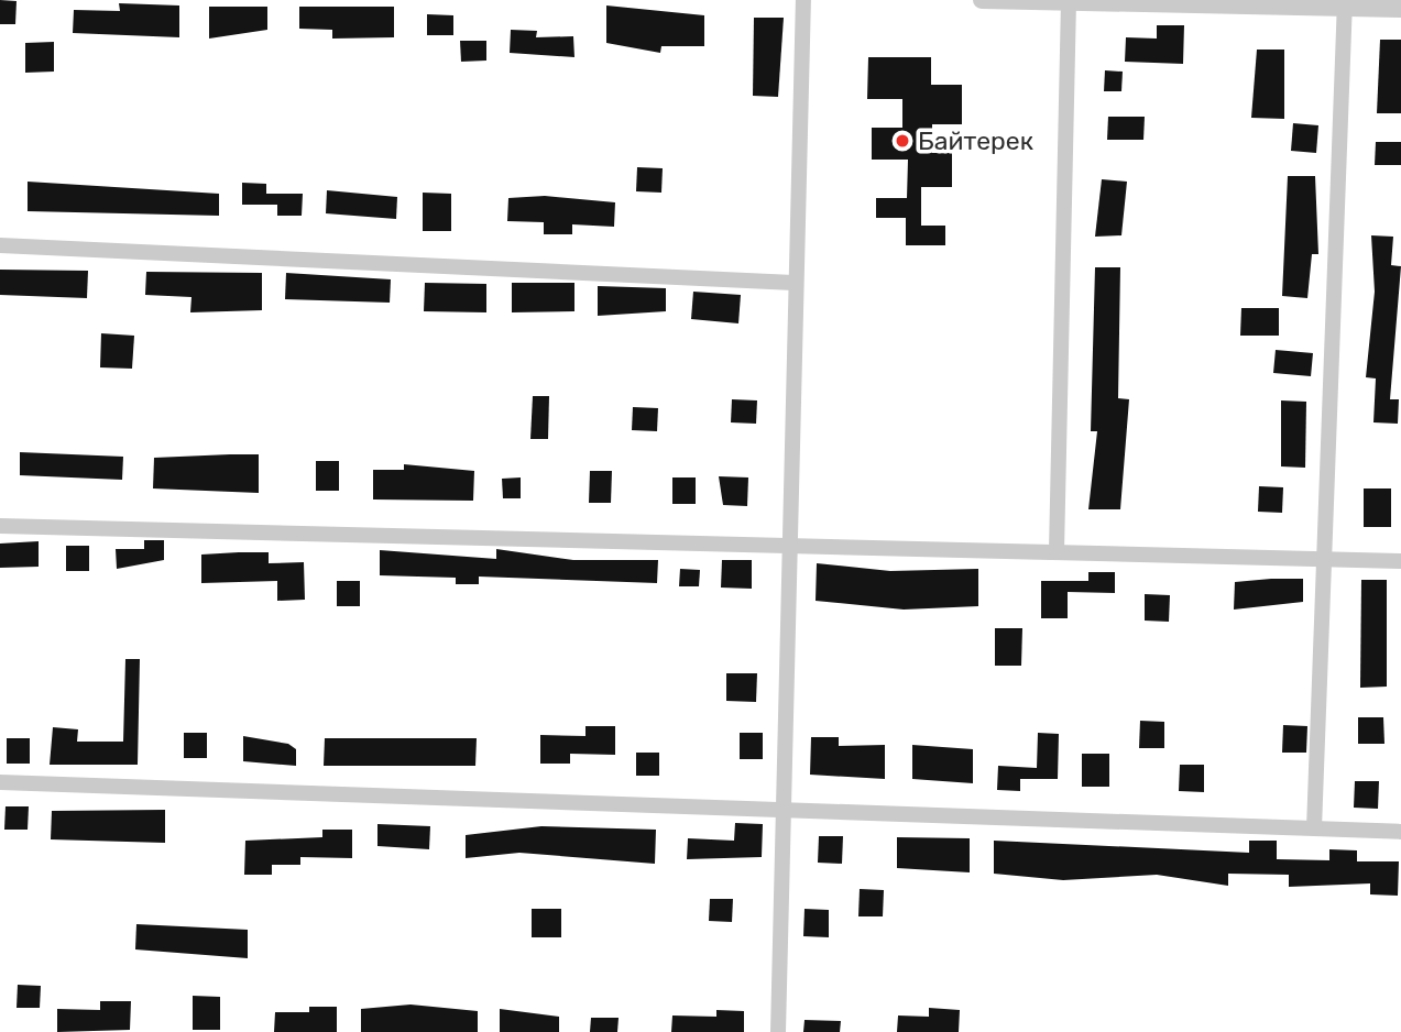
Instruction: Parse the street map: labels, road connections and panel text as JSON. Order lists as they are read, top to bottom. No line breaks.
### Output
{"places":["Байтерек"]}
